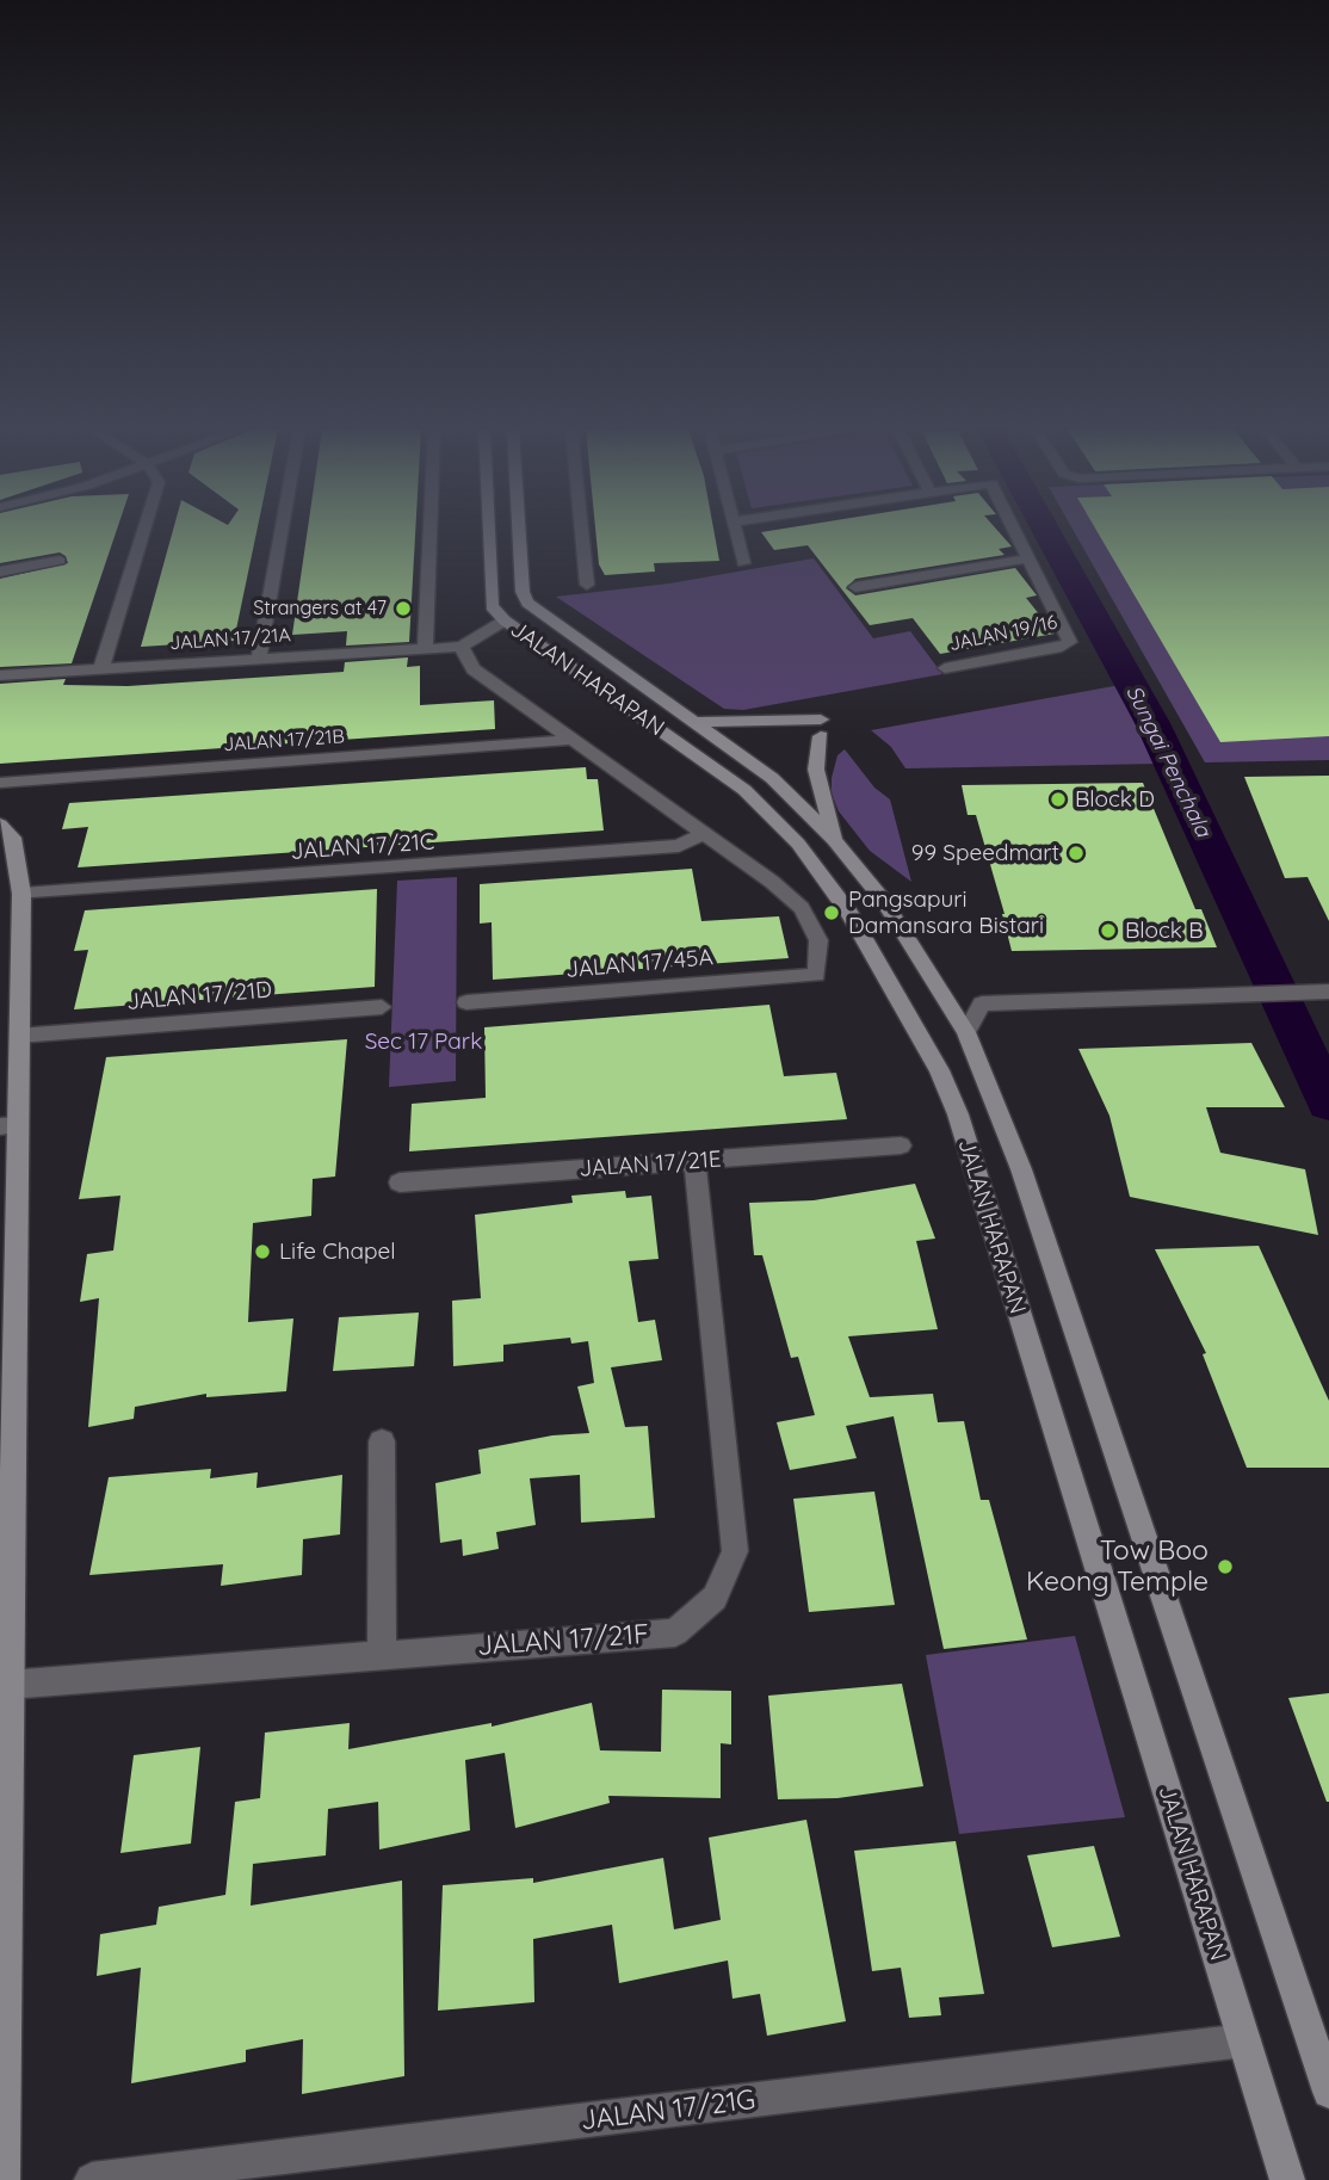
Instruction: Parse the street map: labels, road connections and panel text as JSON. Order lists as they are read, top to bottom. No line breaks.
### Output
{"streets":{"main road":["JALAN HARAPAN"],"street":["JALAN 19/16","JALAN 17/21A","JALAN 17/21B","JALAN 17/21C","JALAN 17/45A","JALAN 17/21D","JALAN 17/21E","JALAN 17/21F","JALAN 17/21G"]},"crossings":[["JALAN HARAPAN","JALAN 17/21G"],["JALAN 17/21C","JALAN 17/45A"],["JALAN 17/21E","JALAN 17/21F"]],"water":["Sungai Penchala"],"parks":["Sec 17 Park"],"places":["Strangers at 47","Block D","99 Speedmart","Pangsapuri Damansara Bistari","Block B","Life Chapel","Tow Boo Keong Temple"]}
